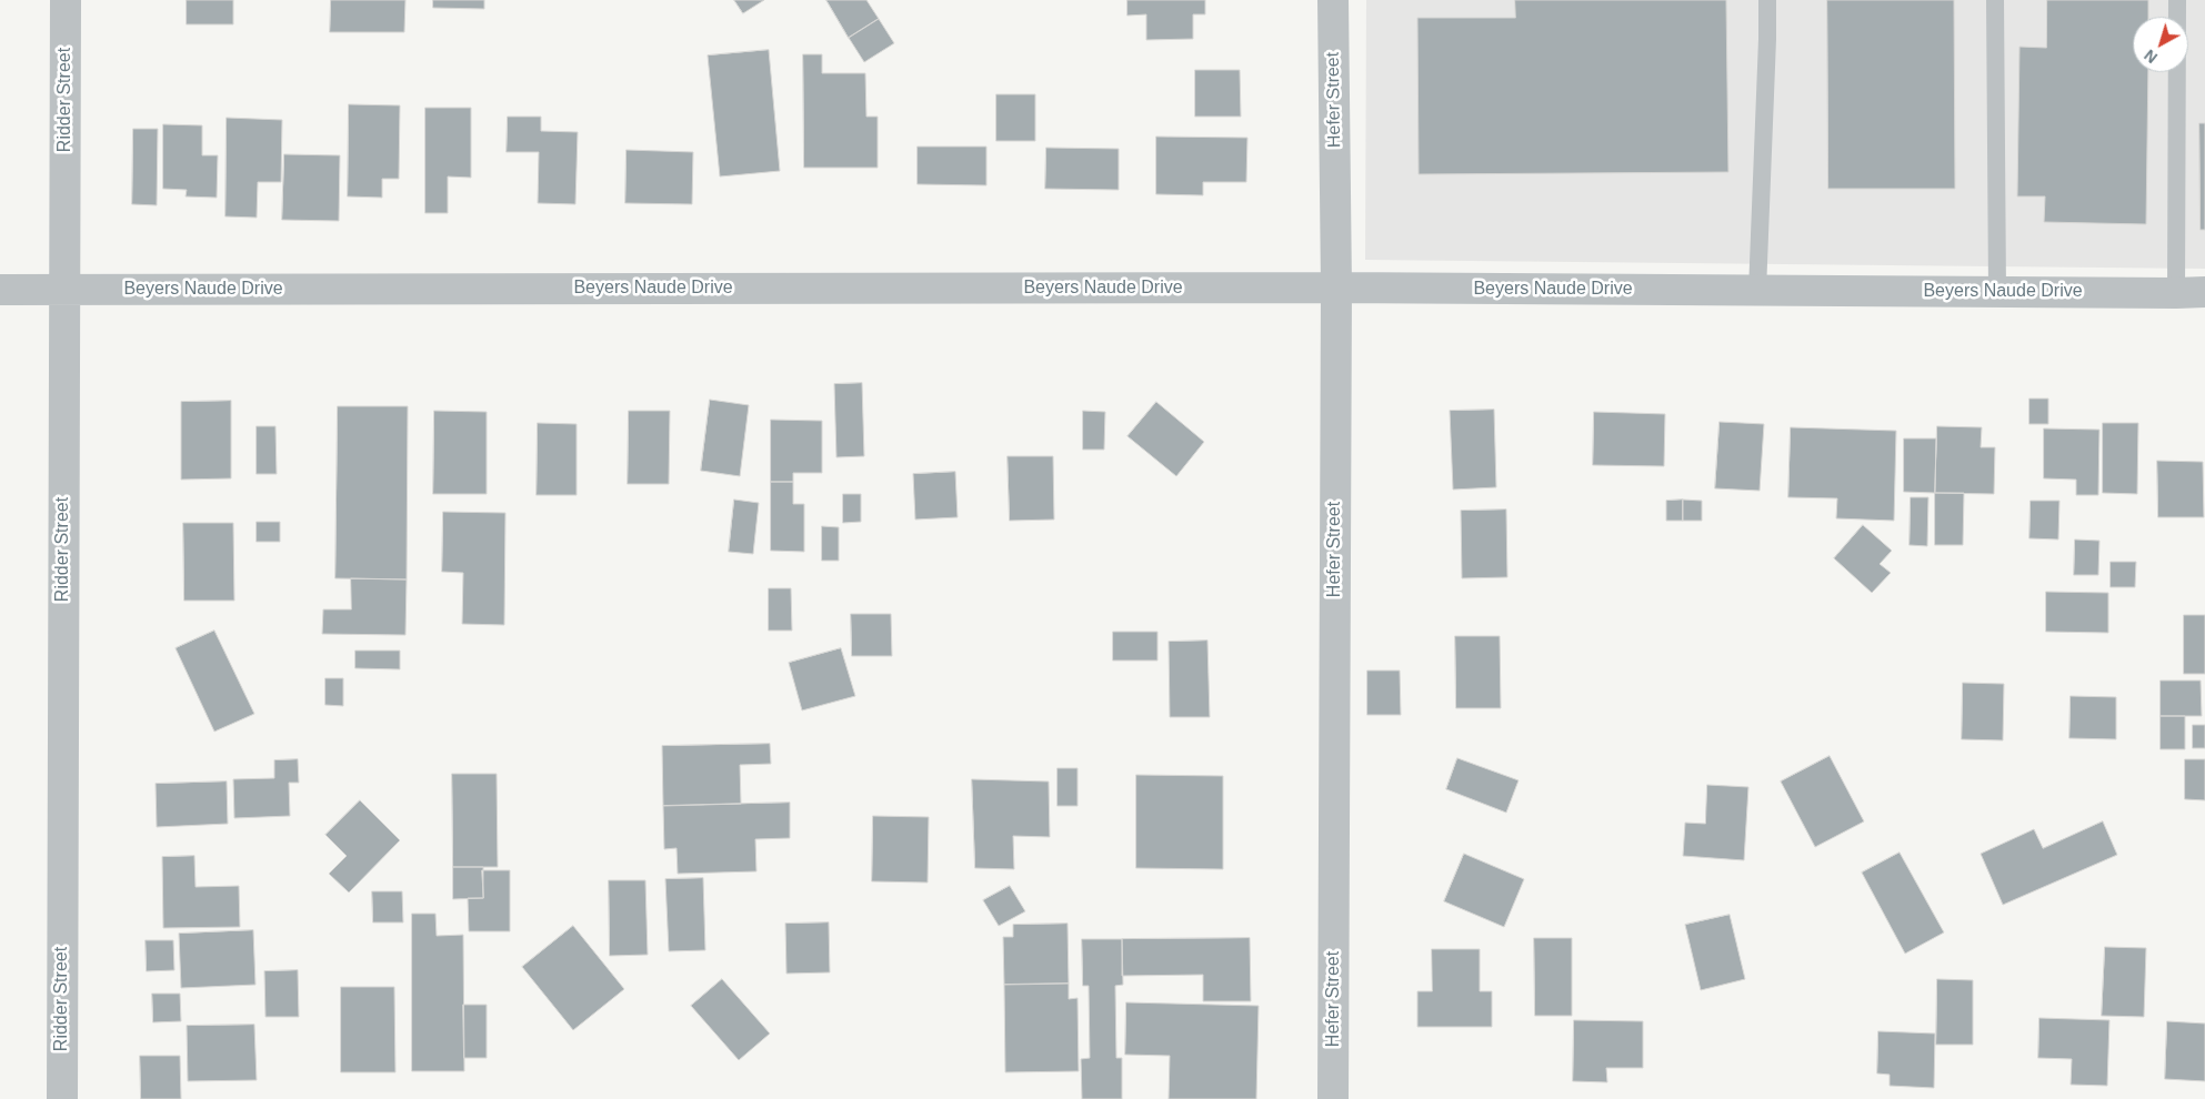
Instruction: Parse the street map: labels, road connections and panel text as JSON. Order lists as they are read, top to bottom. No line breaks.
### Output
{"streets":{"street":["Ridder Street","Hefer Street","Beyers Naude Drive"]},"crossings":[["Ridder Street","Beyers Naude Drive"],["Hefer Street","Beyers Naude Drive"]],"north":"bottom left"}
